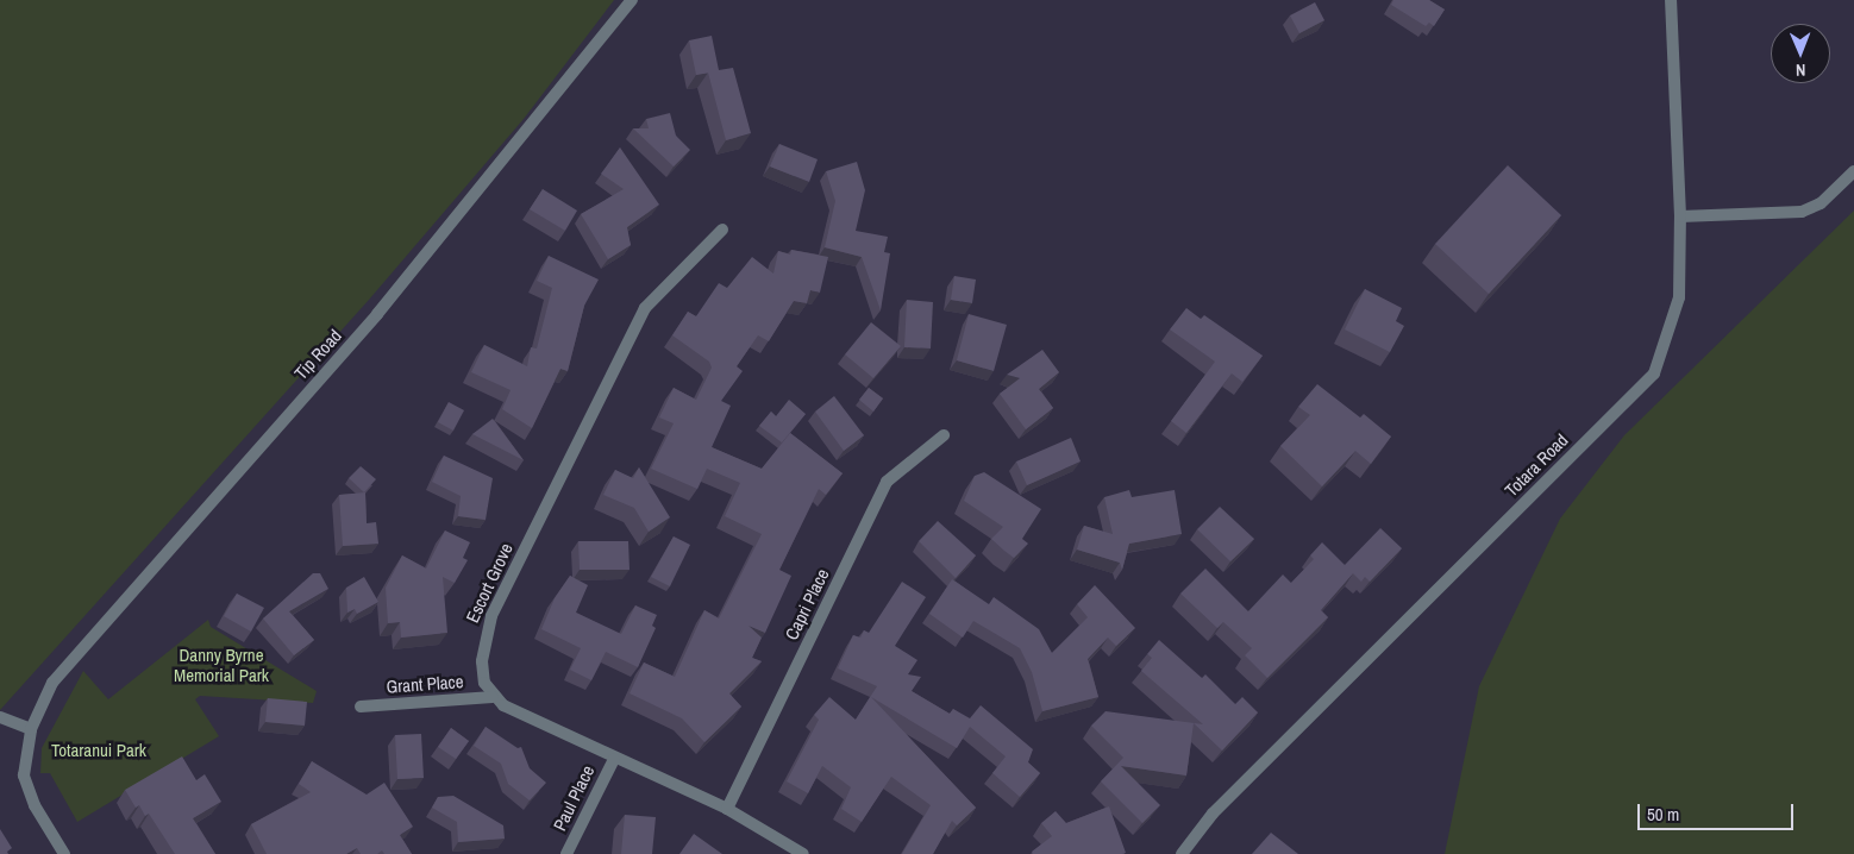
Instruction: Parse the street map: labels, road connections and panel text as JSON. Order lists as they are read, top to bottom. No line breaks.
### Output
{"streets":{"street":["Tip Road","Totara Road","Escort Grove","Capri Place","Grant Place","Paul Place"]},"crossings":[["Escort Grove","Grant Place"]],"parks":["Danny Byrne Memorial Park","Totaranui Park"],"scale_bar":"50 m","north":"bottom"}
